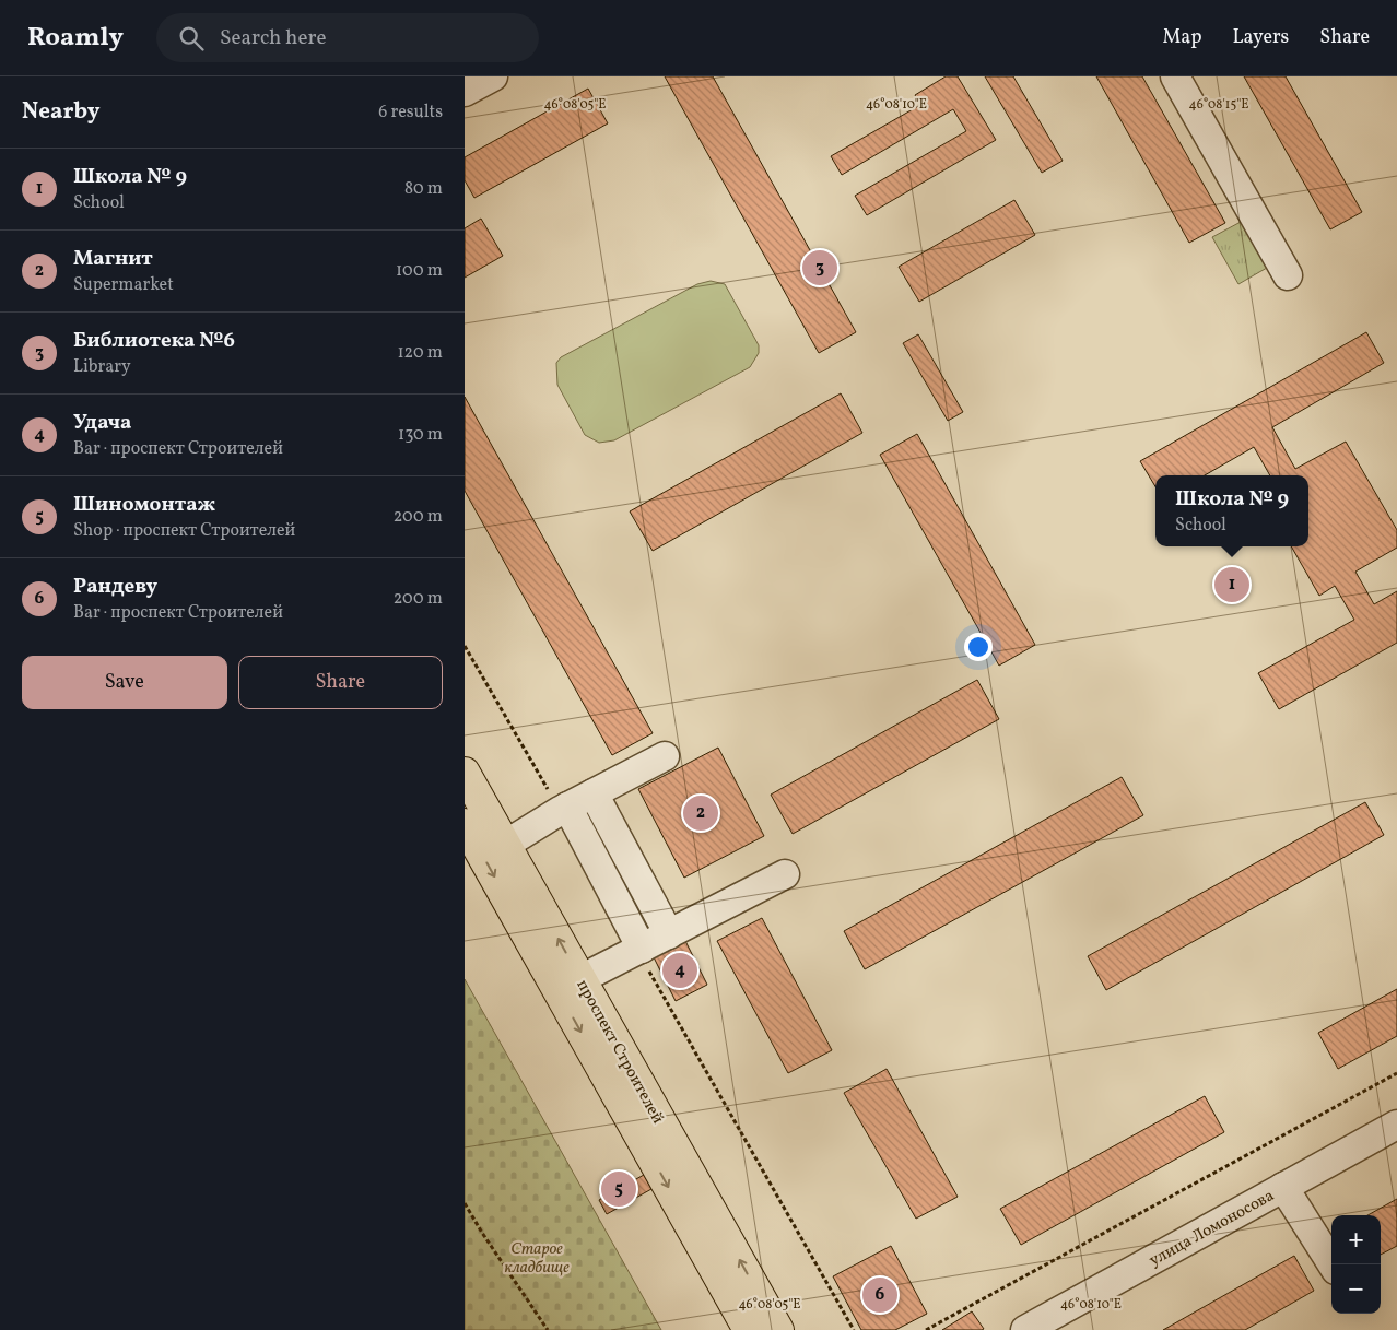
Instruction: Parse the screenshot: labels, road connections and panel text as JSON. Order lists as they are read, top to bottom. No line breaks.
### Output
{"streets":{"main road":["проспект Строителей"],"street":["улица Ломоносова"]},"parks":["Старое кладбище"],"page":{"header":"Roamly","search":"Search here","nav":["Map","Layers","Share"],"heading":["Nearby","6 results"],"list":[{"mark":"1","name":"Школа № 9","note":"School","value":"80 m"},{"mark":"2","name":"Магнит","note":"Supermarket","value":"100 m"},{"mark":"3","name":"Библиотека №6","note":"Library","value":"120 m"},{"mark":"4","name":"Удача","note":"Bar · проспект Строителей","value":"130 m"},{"mark":"5","name":"Шиномонтаж","note":"Shop · проспект Строителей","value":"200 m"},{"mark":"6","name":"Рандеву","note":"Bar · проспект Строителей","value":"200 m"}],"pins":["3","1","2","4","5","6"],"popup":["Школа № 9","School"],"buttons":["Save","Share"],"map_buttons":["+","−"]},"coordinates":["46°08'15\"E","46°08'05\"E","46°08'10\"E"]}
